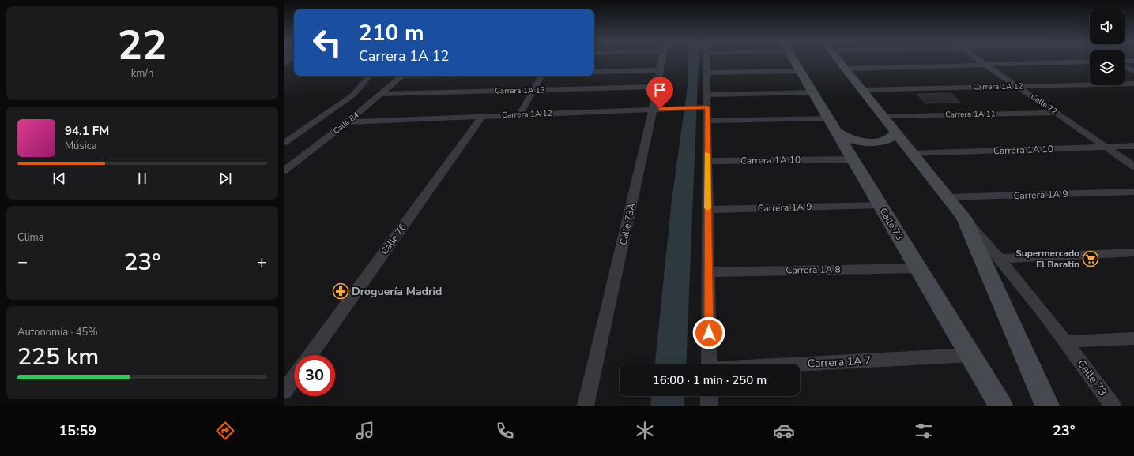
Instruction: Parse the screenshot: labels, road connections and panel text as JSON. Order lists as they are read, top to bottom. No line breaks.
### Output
{"streets":{"main road":["Calle 73"],"street":["Carrera 1A 12","Carrera 1A 13","Calle 72","Carrera 1A 11","Calle 84","Carrera 1A 10","Carrera 1A 9","Calle 73A","Calle 76","Carrera 1A 8","Carrera 1A 7"]},"crossings":[["Carrera 1A 12","Calle 72"],["Carrera 1A 12","Calle 84"],["Carrera 1A 12","Calle 73A"],["Carrera 1A 12","Calle 73"],["Carrera 1A 12","Calle 76"],["Carrera 1A 13","Calle 84"],["Carrera 1A 13","Calle 73A"],["Calle 72","Carrera 1A 11"],["Calle 72","Carrera 1A 10"],["Carrera 1A 11","Calle 73"],["Carrera 1A 10","Calle 73"],["Carrera 1A 9","Calle 73"],["Calle 73","Carrera 1A 8"],["Calle 73","Carrera 1A 7"]],"places":{"supermarket":["Supermercado El Baratin"],"pharmacy":["Droguería Madrid"]},"page":{"tile":[["22","km/h"],"Clima",["Autonomía · 45%","225 km"]],"turn":["210 m","Carrera 1A 12"],"song":["94.1 FM","Música"],"heat":["−","23°","+"],"limit":"30","trip":"16:00 · 1 min · 250 m","tabs":["15:59","23°"]}}
